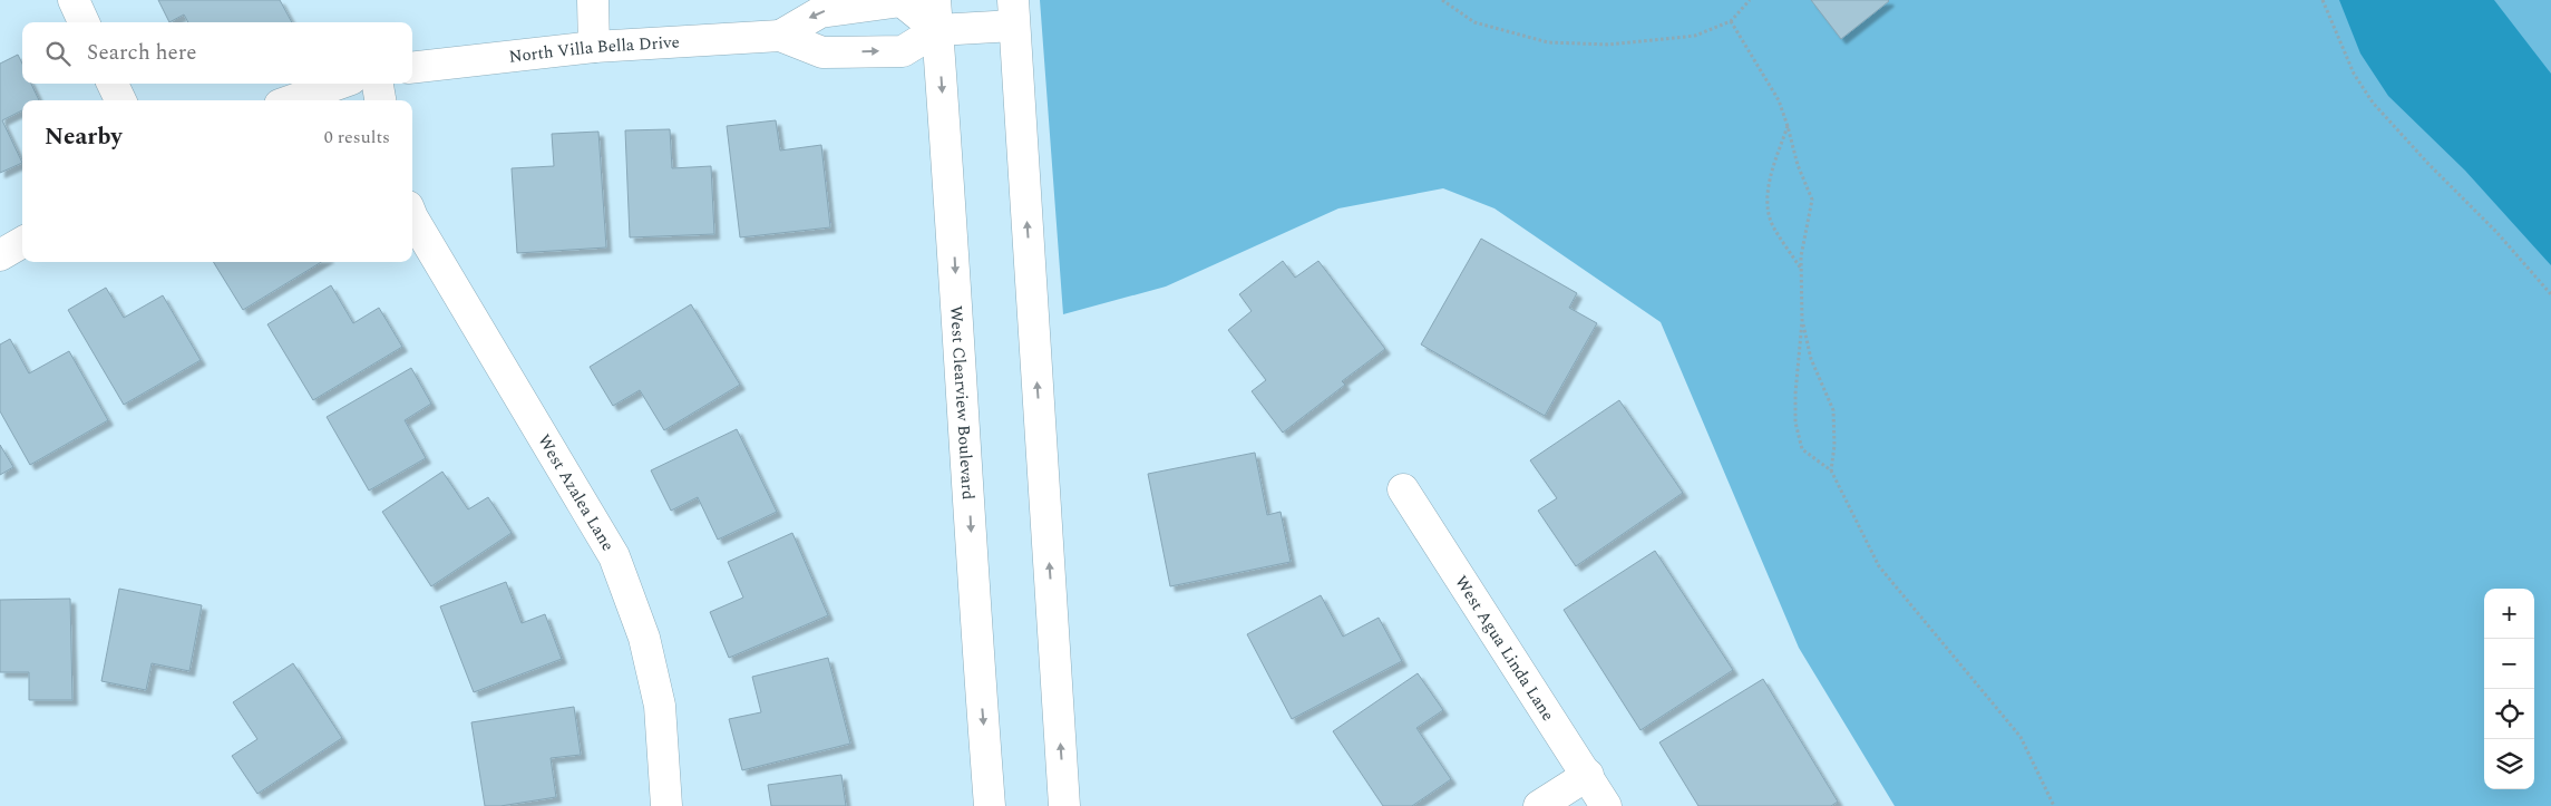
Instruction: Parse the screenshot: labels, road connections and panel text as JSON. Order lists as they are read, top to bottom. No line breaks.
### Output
{"streets":{"street":["North Villa Bella Drive","West Clearview Boulevard","West Azalea Lane","West Agua Linda Lane"]},"crossings":[["North Villa Bella Drive","West Clearview Boulevard"]],"page":{"search":"Search here","heading":["Nearby","0 results"],"map_buttons":["+","−"]}}
